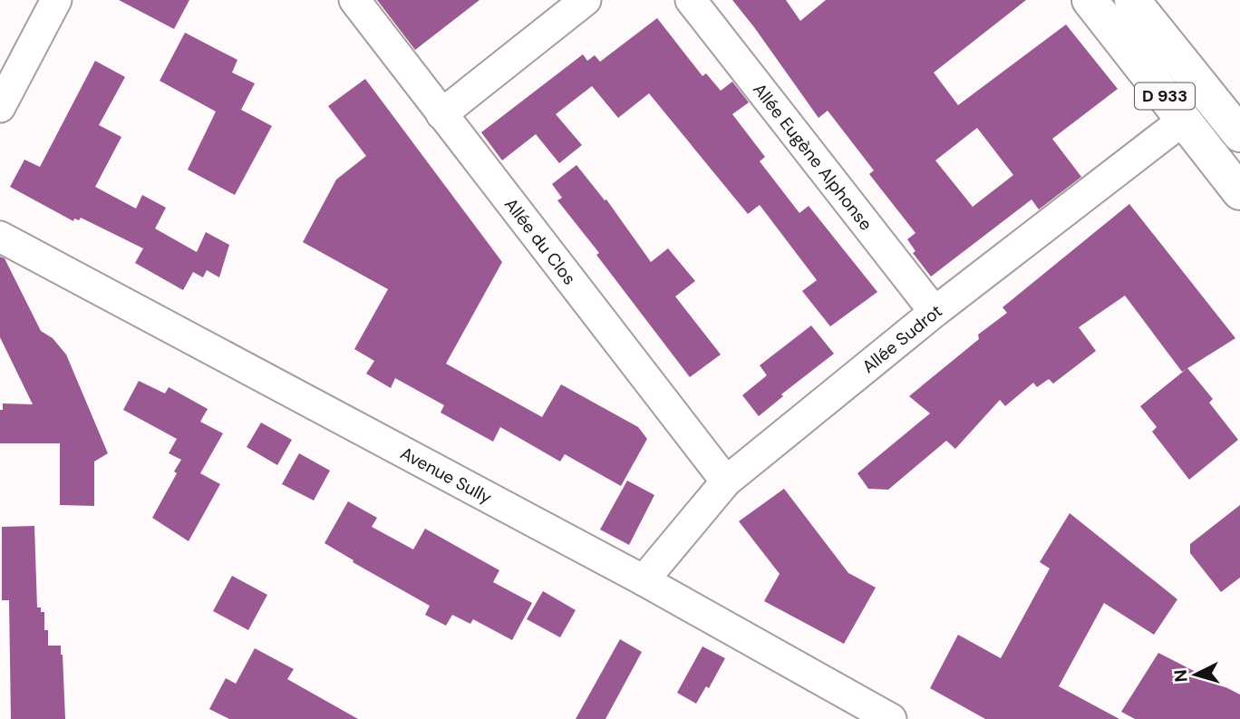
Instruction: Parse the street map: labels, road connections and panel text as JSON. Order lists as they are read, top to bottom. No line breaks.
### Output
{"streets":{"main road":["D 933"],"street":["Allée Eugène Alphonse","Allée du Clos","Allée Sudrot","Avenue Sully"]},"crossings":[["D 933","Allée Sudrot"],["Allée Eugène Alphonse","Allée Sudrot"],["Allée du Clos","Allée Sudrot"],["Allée Sudrot","Avenue Sully"]],"north":"left"}
